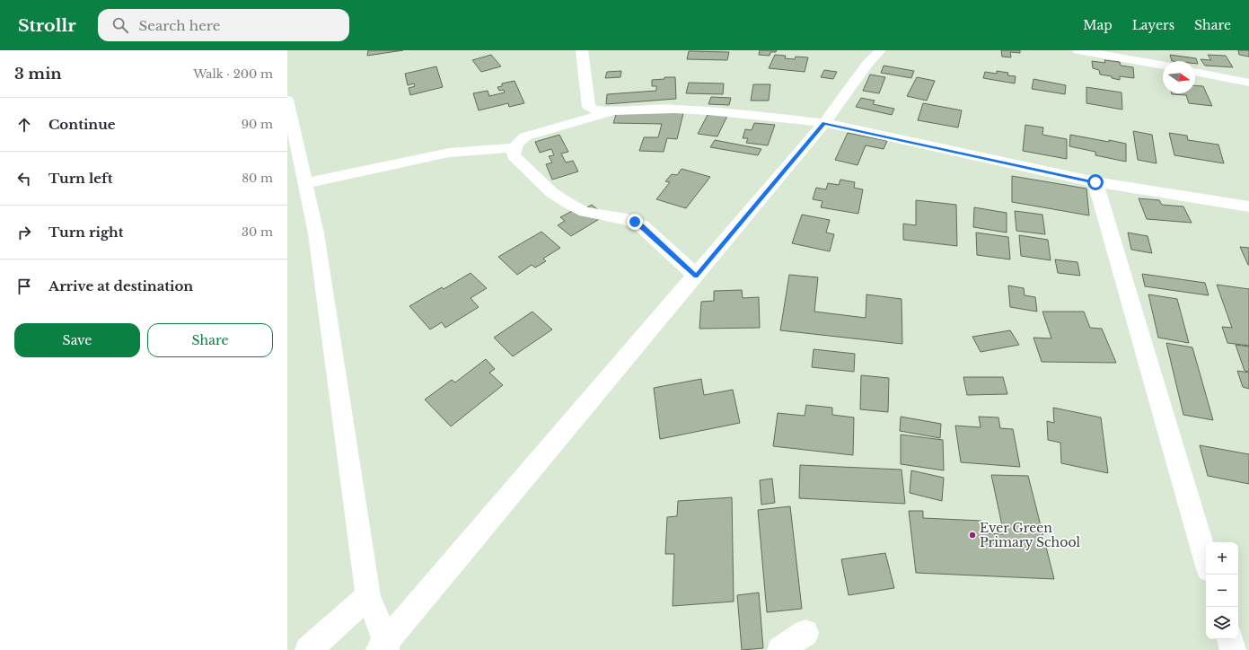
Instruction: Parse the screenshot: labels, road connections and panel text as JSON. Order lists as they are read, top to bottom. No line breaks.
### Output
{"places":["Ever Green Primary School"],"north":"right","page":{"header":"Strollr","search":"Search here","nav":["Map","Layers","Share"],"heading":["3 min","Walk · 200 m"],"list":[["Continue","90 m"],["Turn left","80 m"],["Turn right","30 m"],"Arrive at destination"],"buttons":["Save","Share"],"map_buttons":["+","−"]}}
